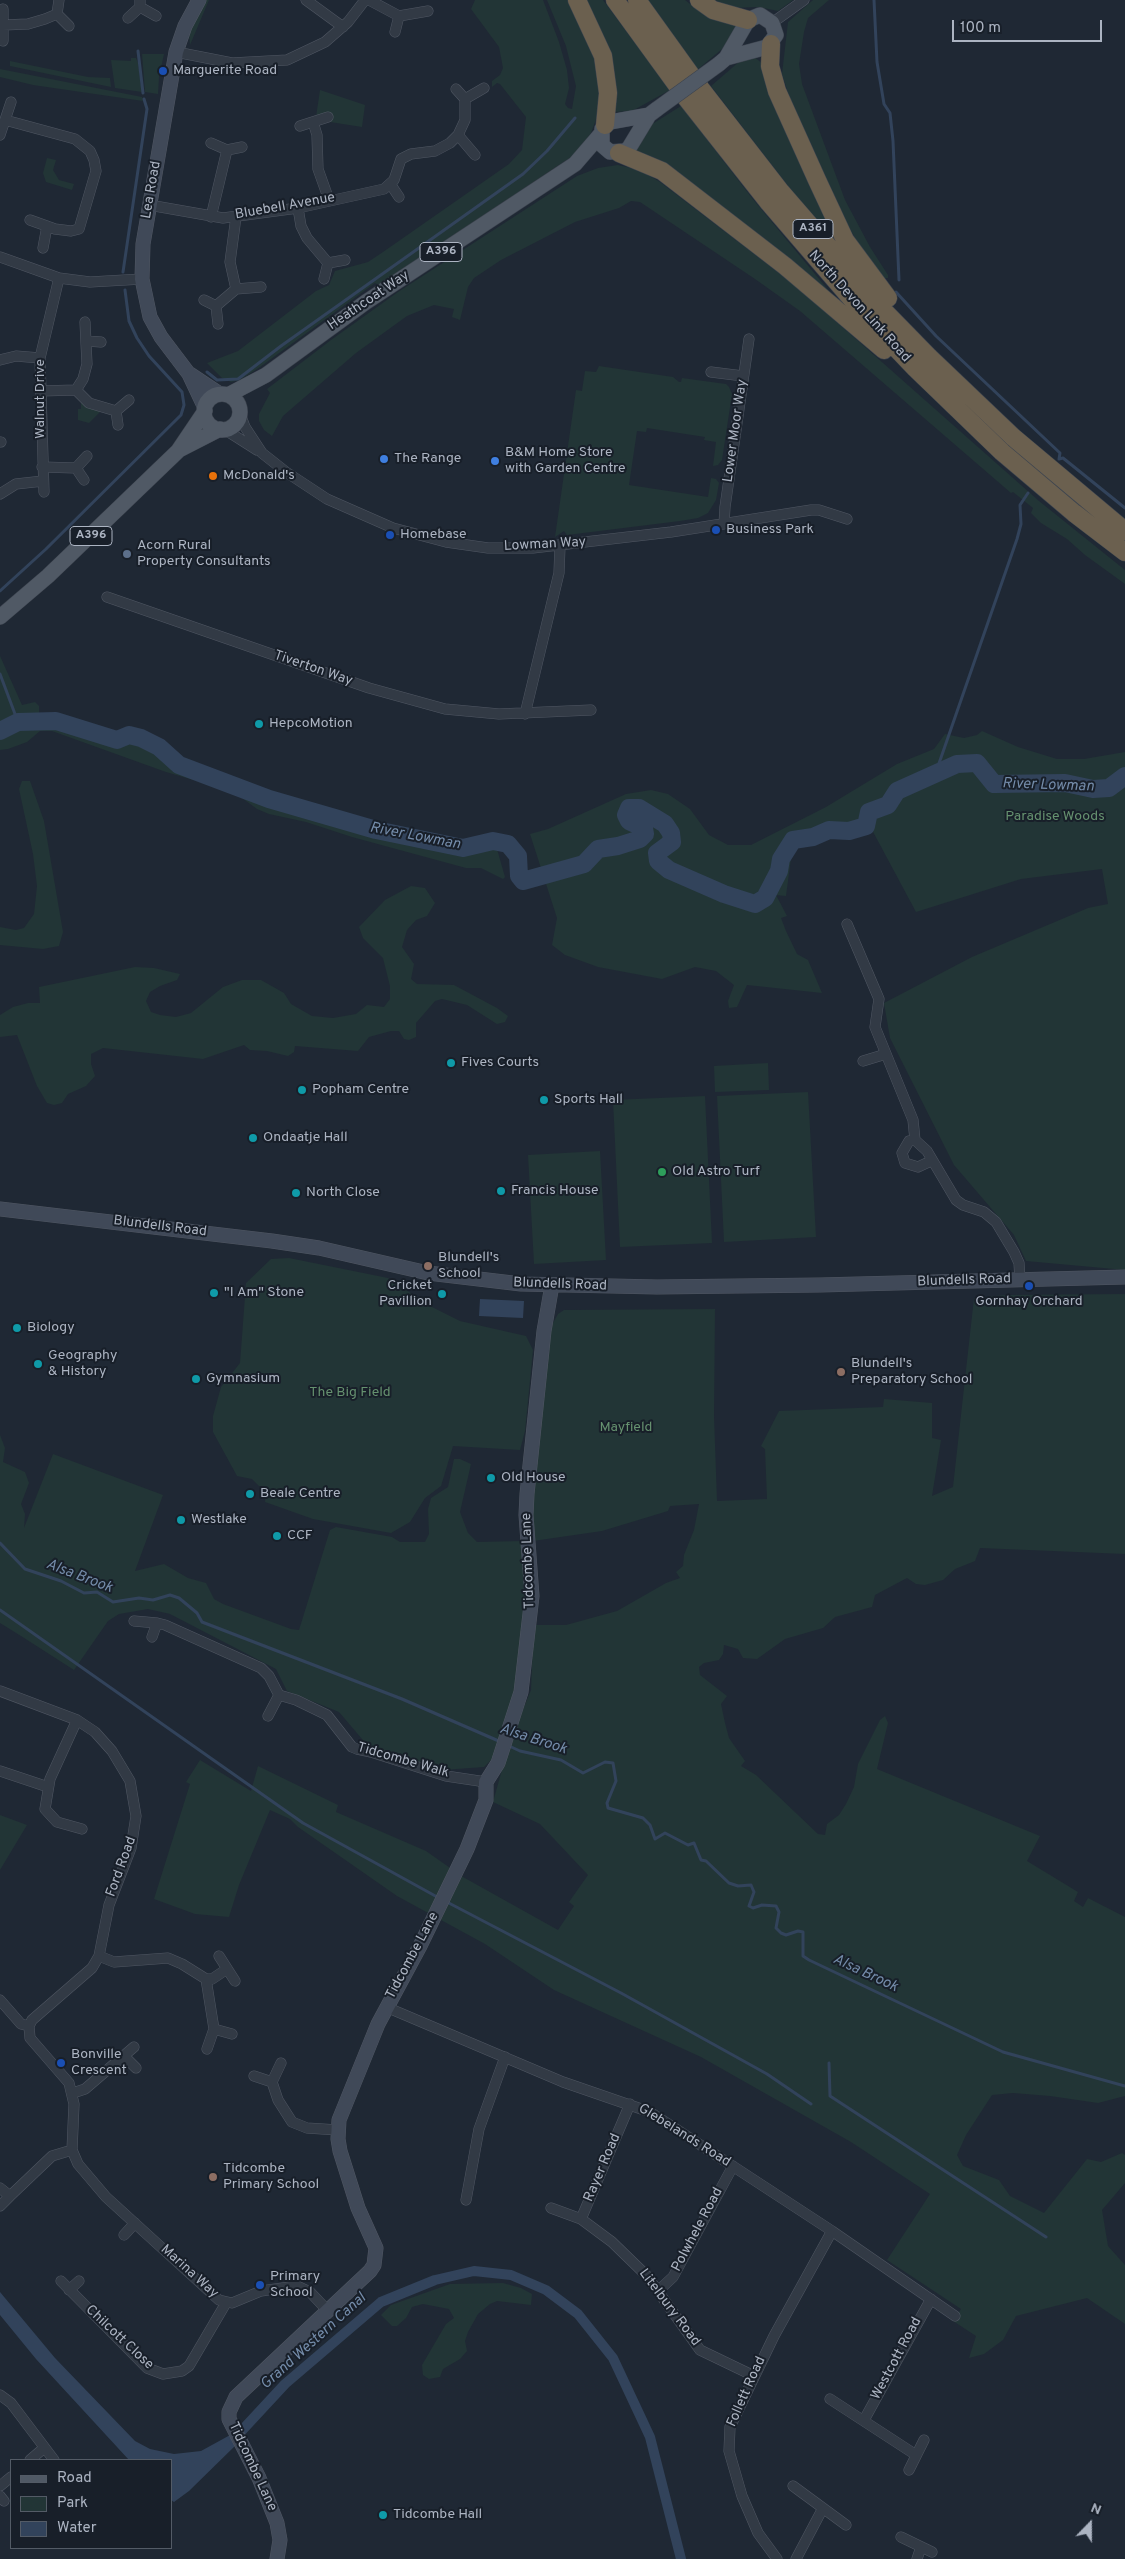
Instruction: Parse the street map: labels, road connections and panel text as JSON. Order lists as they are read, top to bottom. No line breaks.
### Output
{"streets":{"highway":["A361","North Devon Link Road"],"main road":["A396","Heathcoat Way"],"street":["Lea Road","Bluebell Avenue","Walnut Drive","Lower Moor Way","Lowman Way","Tiverton Way","Blundells Road","Tidcombe Lane","Tidcombe Walk","Ford Road","Glebelands Road","Rayer Road","Polwhele Road","Marina Way","Litelbury Road","Chilcott Close","Westcott Road","Follett Road"]},"crossings":[["Lea Road","Bluebell Avenue"],["Lea Road","A396"],["Lea Road","Heathcoat Way"],["Lea Road","Lowman Way"],["A396","Heathcoat Way"],["A396","Lowman Way"],["Heathcoat Way","Lowman Way"],["Lower Moor Way","Lowman Way"],["Blundells Road","Tidcombe Lane"],["Tidcombe Lane","Tidcombe Walk"],["Tidcombe Lane","Glebelands Road"],["Tidcombe Lane","Marina Way"],["Glebelands Road","Rayer Road"],["Glebelands Road","Polwhele Road"],["Glebelands Road","Westcott Road"],["Glebelands Road","Follett Road"],["Rayer Road","Litelbury Road"],["Polwhele Road","Litelbury Road"],["Marina Way","Chilcott Close"],["Litelbury Road","Follett Road"]],"water":["River Lowman","Alsa Brook","Grand Western Canal"],"parks":["Paradise Woods","The Big Field","Mayfield"],"places":["Marguerite Road","The Range","B&M Home Store with Garden Centre","McDonald's","Business Park","Homebase","Acorn Rural Property Consultants","HepcoMotion","Fives Courts","Popham Centre","Sports Hall","Ondaatje Hall","Old Astro Turf","Francis House","North Close","Blundell's School","Gornhay Orchard","\"I Am\" Stone","Cricket Pavillion","Biology","Geography & History","Blundell's Preparatory School","Gymnasium","Old House","Beale Centre","Westlake","CCF","Bonville Crescent","Tidcombe Primary School","Primary School","Tidcombe Hall"],"legend":["Road","Park","Water"],"scale_bar":"100 m","north":"top"}
